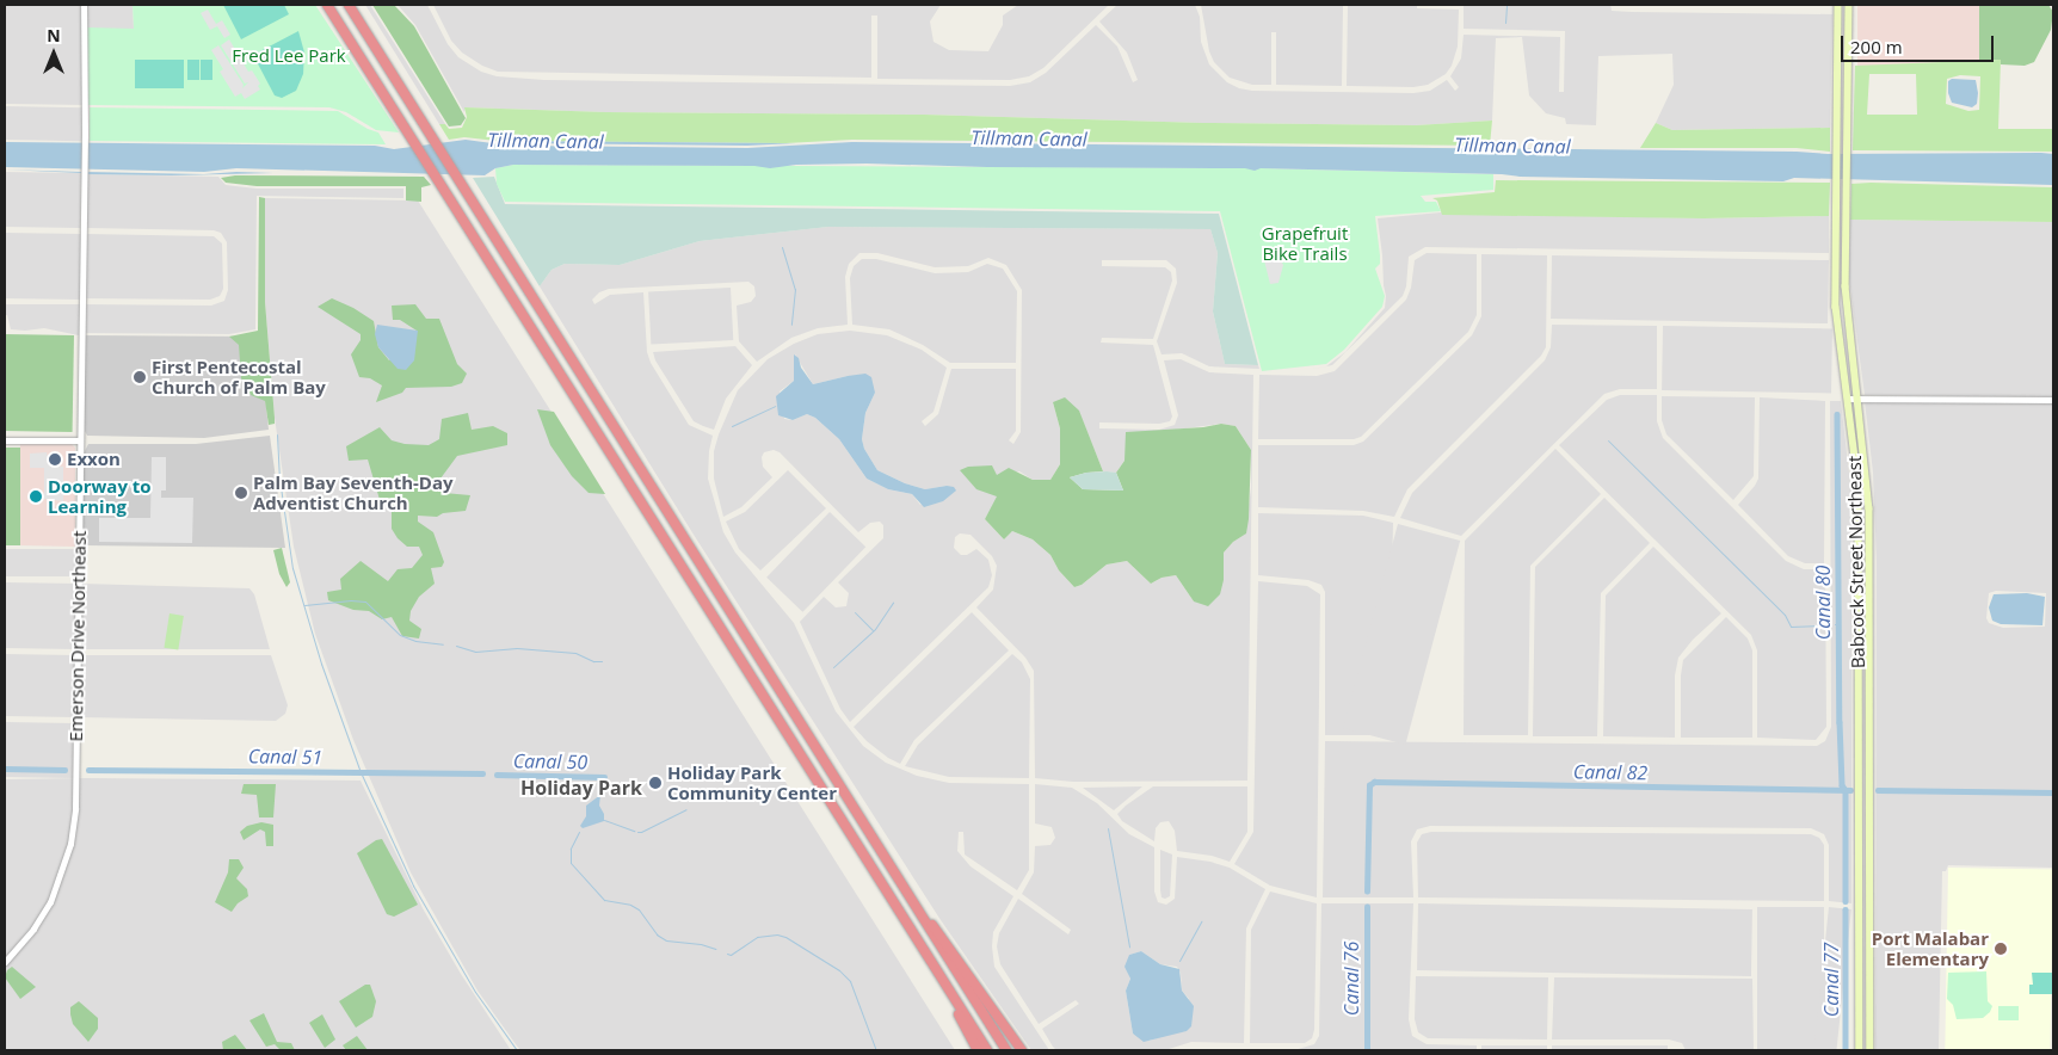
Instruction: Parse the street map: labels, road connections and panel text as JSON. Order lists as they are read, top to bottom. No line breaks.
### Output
{"streets":{"main road":["Babcock Street Northeast"],"street":["Emerson Drive Northeast"]},"districts":["Holiday Park"],"water":["Tillman Canal","Canal 80","Canal 51","Canal 50","Canal 82","Canal 76","Canal 77"],"parks":["Fred Lee Park","Grapefruit Bike Trails"],"places":["First Pentecostal Church of Palm Bay","Exxon","Palm Bay Seventh-Day Adventist Church","Doorway to Learning","Holiday Park Community Center","Port Malabar Elementary"],"scale_bar":"200 m","north":"top"}
